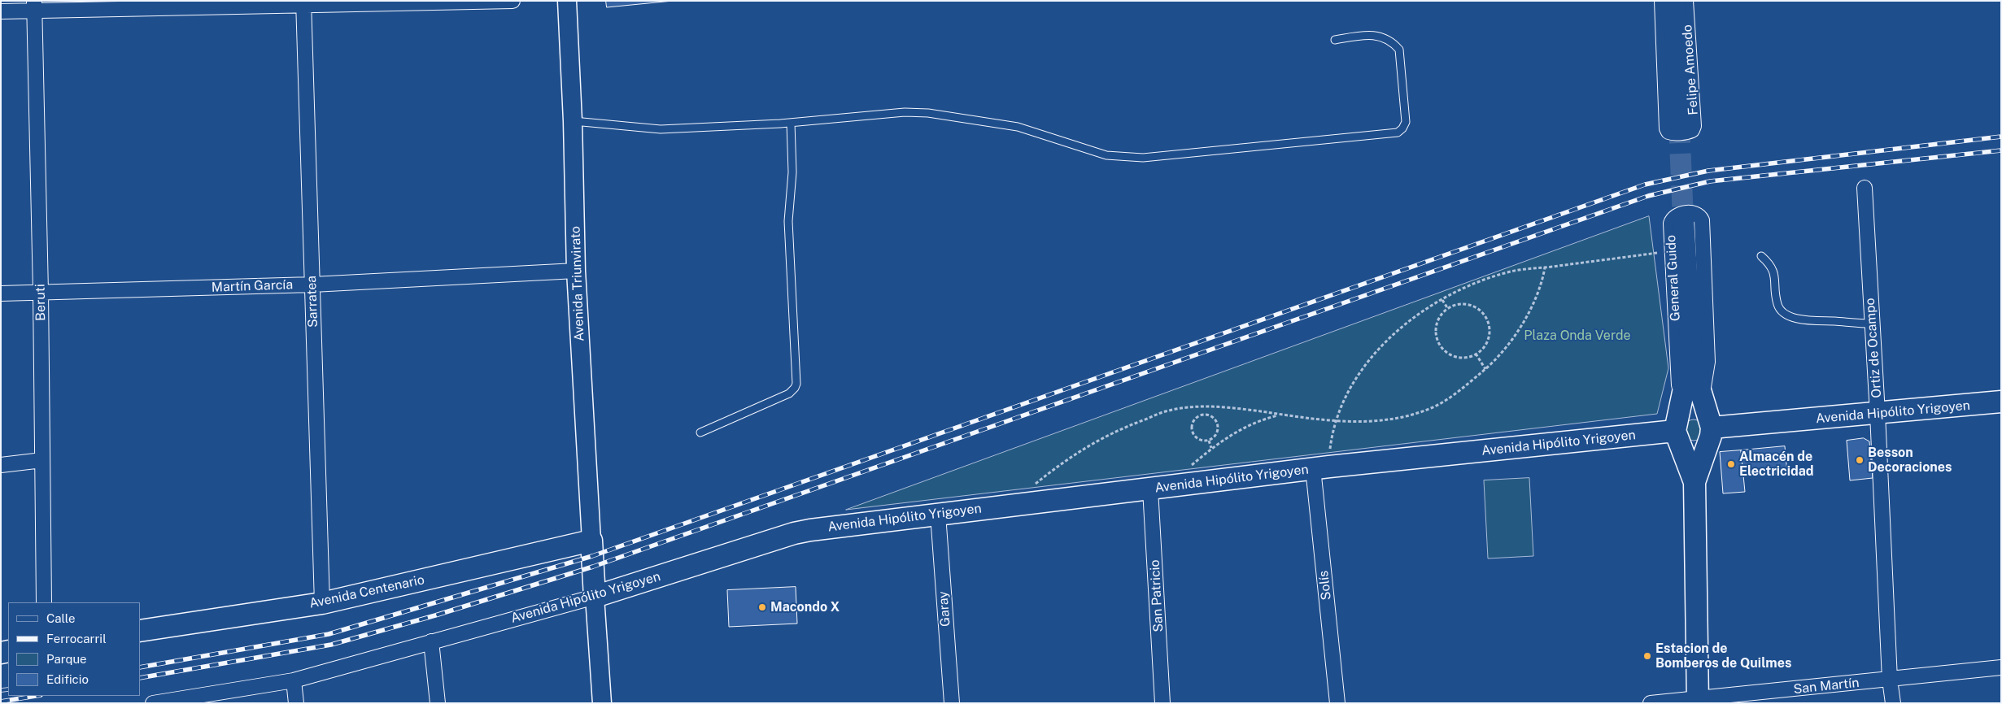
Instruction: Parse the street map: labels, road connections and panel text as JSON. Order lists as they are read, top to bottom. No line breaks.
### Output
{"streets":{"main road":["Felipe Amoedo","General Guido","Avenida Triunvirato","Avenida Hipólito Yrigoyen","Avenida Centenario"],"street":["Martín García","Sarratea","Beruti","Ortiz de Ocampo","Solís","San Patricio","Garay","San Martín"]},"crossings":[["General Guido","Avenida Hipólito Yrigoyen"],["Avenida Triunvirato","Martín García"],["Avenida Triunvirato","Avenida Hipólito Yrigoyen"],["Avenida Triunvirato","Avenida Centenario"],["Martín García","Sarratea"],["Martín García","Beruti"],["Sarratea","Avenida Centenario"],["Ortiz de Ocampo","Avenida Hipólito Yrigoyen"],["Ortiz de Ocampo","San Martín"],["Avenida Hipólito Yrigoyen","Solís"],["Avenida Hipólito Yrigoyen","San Patricio"],["Avenida Hipólito Yrigoyen","Garay"]],"parks":["Plaza Onda Verde"],"places":["Besson Decoraciones","Almacén de Electricidad","Macondo X","Estacion de Bomberos de Quilmes"],"legend":["Calle","Ferrocarril","Parque","Edificio"]}
